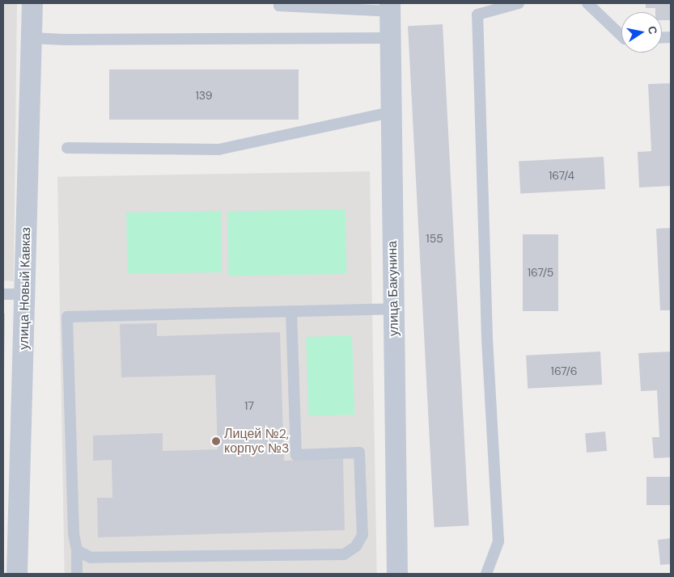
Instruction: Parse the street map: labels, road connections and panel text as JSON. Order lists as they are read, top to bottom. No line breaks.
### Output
{"streets":{"street":["улица Новый Кавказ","улица Бакунина"]},"places":["Лицей №2, корпус №3"],"house_numbers":["139","167/4","155","167/5","167/6","17"],"north":"right"}
